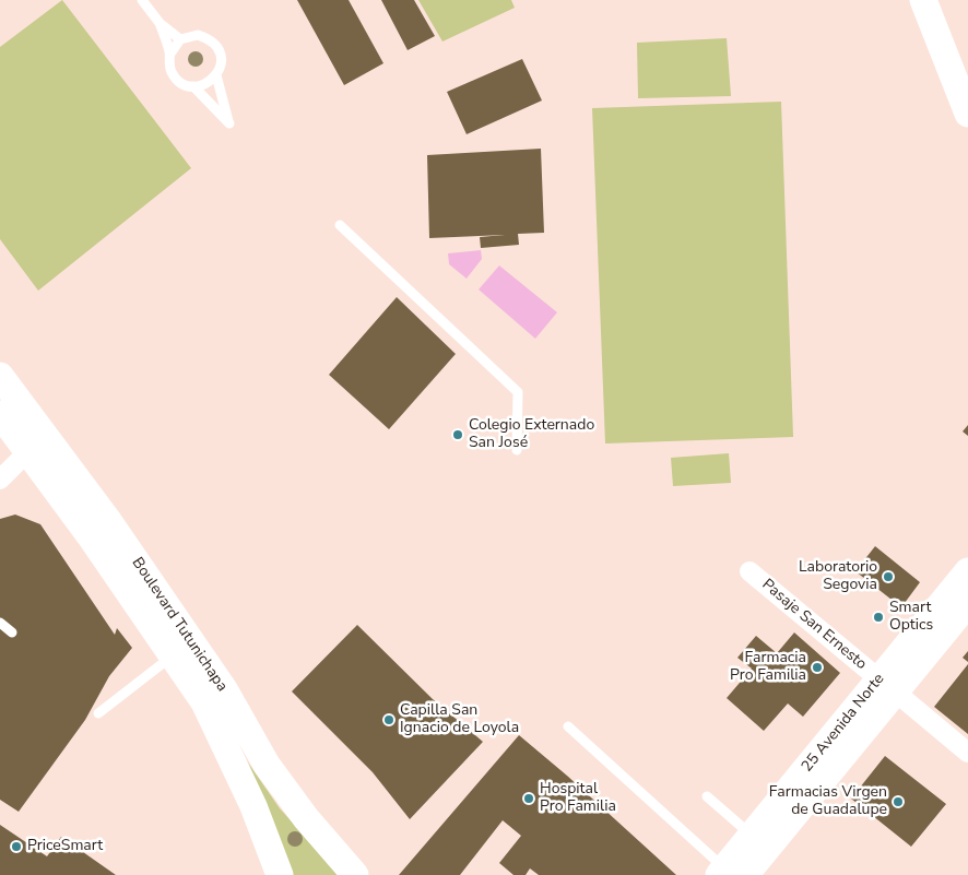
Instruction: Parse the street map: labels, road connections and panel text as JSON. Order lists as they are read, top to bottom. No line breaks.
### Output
{"streets":{"main road":["Boulevard Tutunichapa","25 Avenida Norte"],"street":["Pasaje San Ernesto"]},"crossings":[["Pasaje San Ernesto","25 Avenida Norte"]],"places":["Colegio Externado San José","Laboratorio Segovia","Smart Optics","Farmacia Pro Familia","Capilla San Ignacio de Loyola","Hospital Pro Familia","Farmacias Virgen de Guadalupe","PriceSmart"]}
